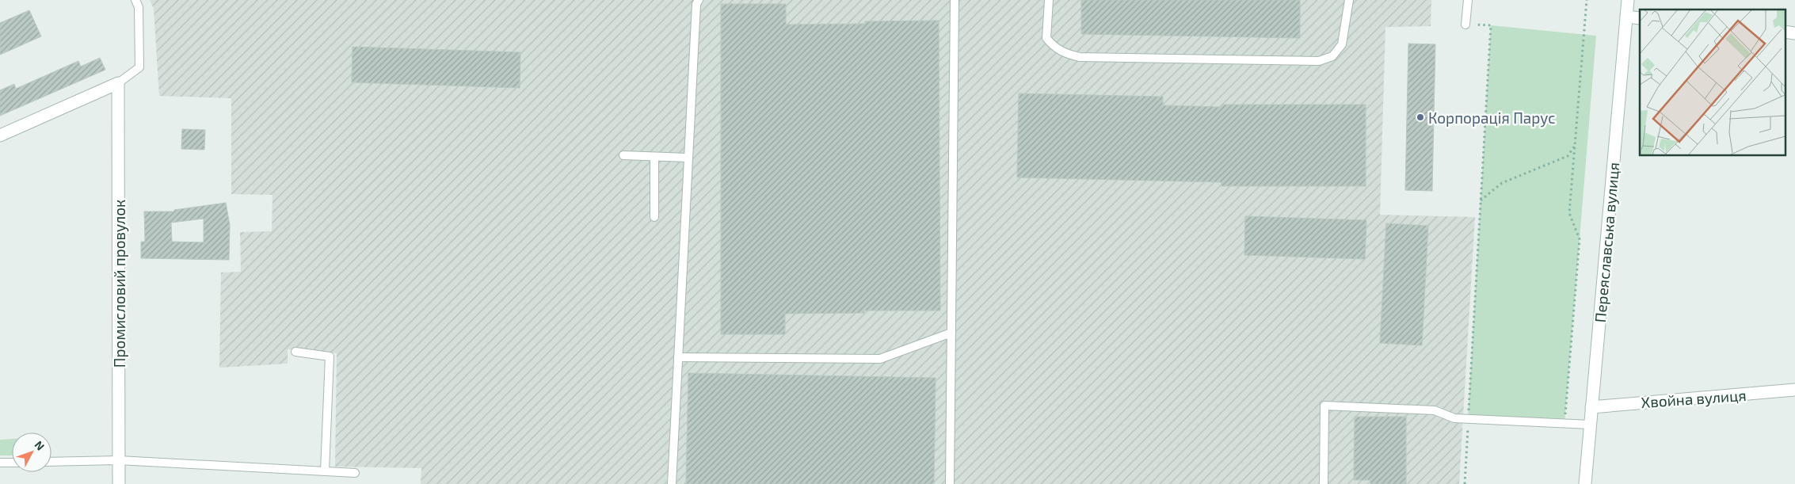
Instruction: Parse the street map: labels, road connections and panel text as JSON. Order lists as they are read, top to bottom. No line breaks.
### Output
{"streets":{"street":["Переяславська вулиця","Промисловий провулок","Хвойна вулиця"]},"crossings":[["Переяславська вулиця","Хвойна вулиця"]],"places":["Корпорація Парус"],"north":"top right"}
